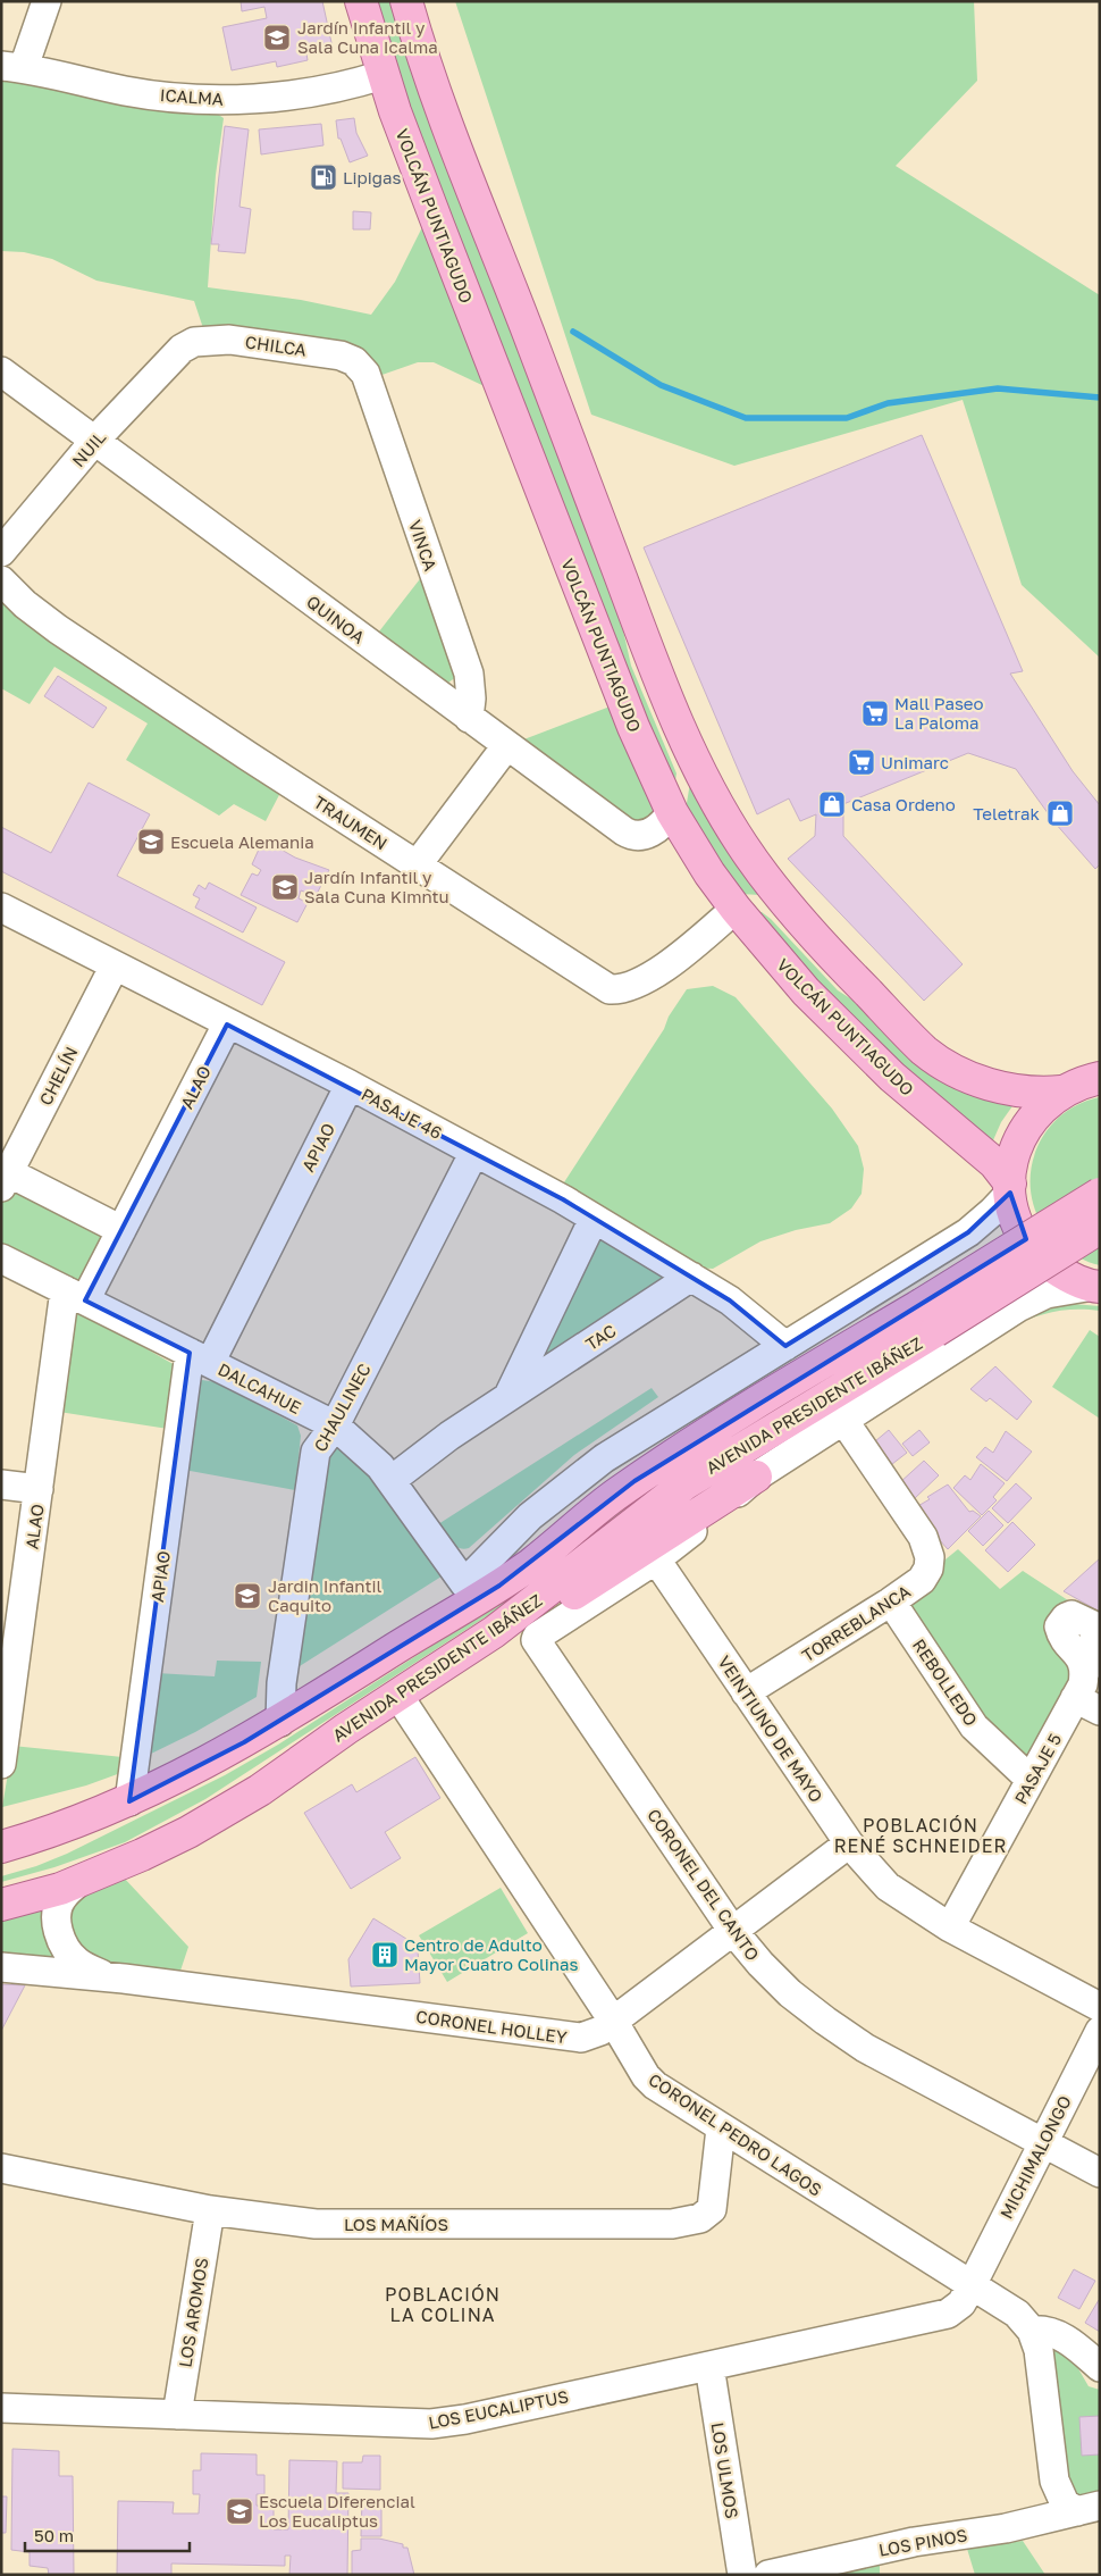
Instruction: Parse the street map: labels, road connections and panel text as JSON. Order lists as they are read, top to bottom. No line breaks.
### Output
{"streets":{"main road":["VOLCÁN PUNTIAGUDO","AVENIDA PRESIDENTE IBÁÑEZ"],"street":["ICALMA","CHILCA","NUIL","VINCA","QUINOA","TRAUMEN","CHELÍN","ALAO","PASAJE 46","APIAO","TAC","DALCAHUE","CHAULINEC","TORREBLANCA","REBOLLEDO","VEINTIUNO DE MAYO","PASAJE 5","CORONEL DEL CANTO","CORONEL HOLLEY","CORONEL PEDRO LAGOS","MICHIMALONGO","LOS MAÑÍOS","LOS AROMOS","LOS EUCALIPTUS","LOS ULMOS","LOS PINOS"]},"crossings":[["ICALMA","VOLCÁN PUNTIAGUDO"],["VOLCÁN PUNTIAGUDO","QUINOA"],["VOLCÁN PUNTIAGUDO","TRAUMEN"],["VOLCÁN PUNTIAGUDO","AVENIDA PRESIDENTE IBÁÑEZ"],["CHILCA","NUIL"],["CHILCA","VINCA"],["NUIL","QUINOA"],["VINCA","QUINOA"],["CHELÍN","PASAJE 46"],["ALAO","PASAJE 46"],["ALAO","DALCAHUE"],["PASAJE 46","APIAO"],["PASAJE 46","TAC"],["PASAJE 46","CHAULINEC"],["APIAO","DALCAHUE"],["APIAO","AVENIDA PRESIDENTE IBÁÑEZ"],["TAC","DALCAHUE"],["DALCAHUE","CHAULINEC"],["AVENIDA PRESIDENTE IBÁÑEZ","CHAULINEC"],["AVENIDA PRESIDENTE IBÁÑEZ","TORREBLANCA"],["AVENIDA PRESIDENTE IBÁÑEZ","VEINTIUNO DE MAYO"],["AVENIDA PRESIDENTE IBÁÑEZ","CORONEL DEL CANTO"],["AVENIDA PRESIDENTE IBÁÑEZ","CORONEL HOLLEY"],["AVENIDA PRESIDENTE IBÁÑEZ","CORONEL PEDRO LAGOS"],["TORREBLANCA","REBOLLEDO"],["TORREBLANCA","VEINTIUNO DE MAYO"],["REBOLLEDO","PASAJE 5"],["VEINTIUNO DE MAYO","PASAJE 5"],["VEINTIUNO DE MAYO","CORONEL HOLLEY"],["CORONEL DEL CANTO","CORONEL HOLLEY"],["CORONEL DEL CANTO","MICHIMALONGO"],["CORONEL HOLLEY","CORONEL PEDRO LAGOS"],["CORONEL PEDRO LAGOS","MICHIMALONGO"],["CORONEL PEDRO LAGOS","LOS MAÑÍOS"],["CORONEL PEDRO LAGOS","LOS EUCALIPTUS"],["CORONEL PEDRO LAGOS","LOS PINOS"],["MICHIMALONGO","LOS EUCALIPTUS"],["LOS MAÑÍOS","LOS AROMOS"],["LOS AROMOS","LOS EUCALIPTUS"],["LOS EUCALIPTUS","LOS ULMOS"]],"districts":["POBLACIÓN RENÉ SCHNEIDER","POBLACIÓN LA COLINA"],"places":{"school or university":["Jardín Infantil y Sala Cuna Icalma","Escuela Alemania","Jardín Infantil y Sala Cuna Kimntu","Jardin Infantil Caquito","Escuela Diferencial Los Eucaliptus"],"fuel station":["Lipigas"],"supermarket":["Mall Paseo La Paloma","Unimarc"],"shop":["Casa Ordeno","Teletrak"],"building":["Centro de Adulto Mayor Cuatro Colinas"]},"scale_bar":"50 m"}
